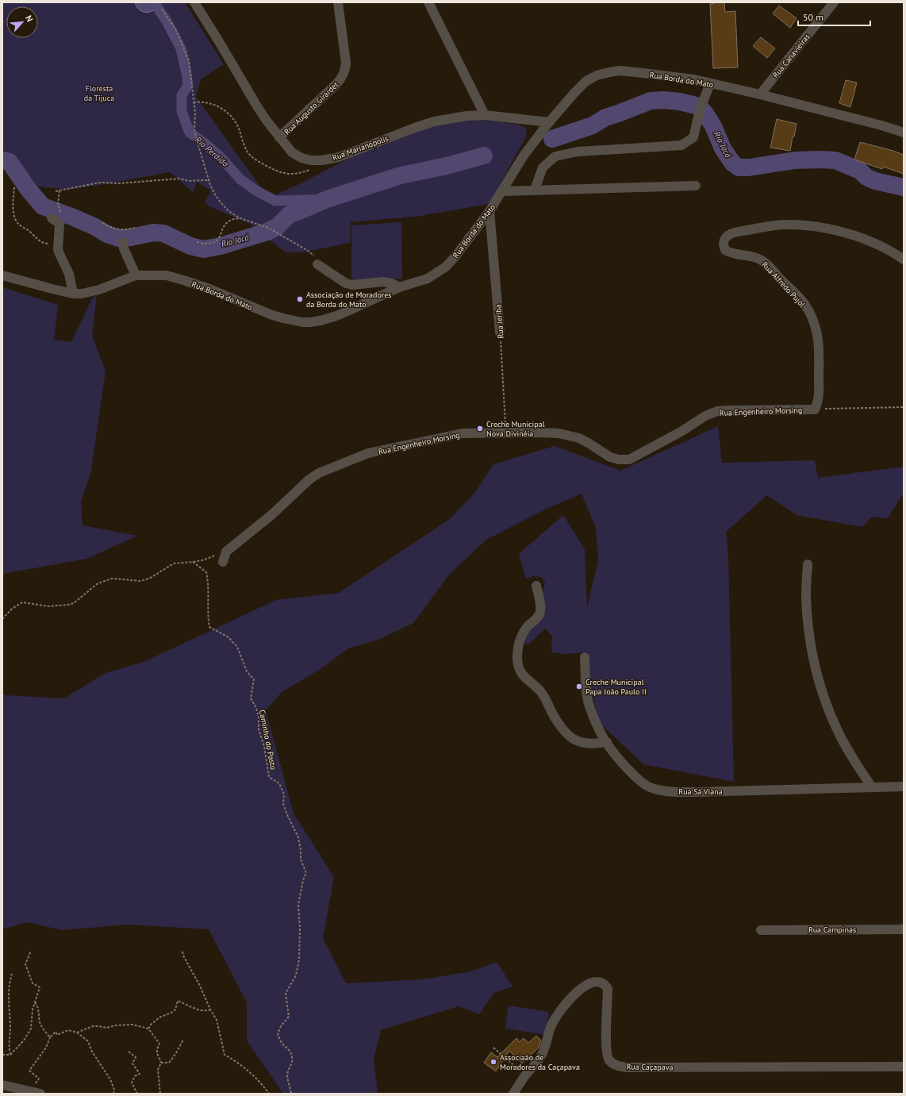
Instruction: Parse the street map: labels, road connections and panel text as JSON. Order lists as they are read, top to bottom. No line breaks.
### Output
{"streets":{"street":["Rua Canavieiras","Rua Borda do Mato","Rua Augusto Girardet","Rua Marianópolis","Rua Alfredo Pujol","Rua Jeriba","Rua Engenheiro Morsing","Rua Sá Viana","Rua Campinas","Rua Caçapava"],"path":["Caminho do Pasto"]},"crossings":[["Rua Canavieiras","Rua Borda do Mato"],["Rua Borda do Mato","Rua Marianópolis"],["Rua Borda do Mato","Rua Jeriba"],["Rua Augusto Girardet","Rua Marianópolis"],["Rua Alfredo Pujol","Rua Engenheiro Morsing"],["Rua Jeriba","Rua Engenheiro Morsing"]],"water":["Rio Jacó","Rio Perdido"],"parks":["Floresta da Tijuca"],"places":["Associação de Moradores da Borda do Mato","Creche Municipal Nova Divinéia","Creche Municipal Papa João Paulo II","Associaão de Moradores da Caçapava"],"scale_bar":"50 m","north":"top right"}
